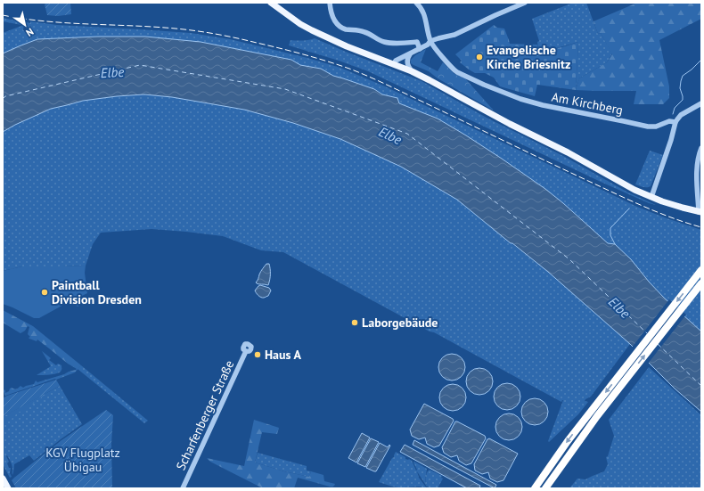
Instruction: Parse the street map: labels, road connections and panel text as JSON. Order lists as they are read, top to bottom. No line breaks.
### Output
{"streets":{"street":["Am Kirchberg","Scharfenberger Straße"]},"water":["Elbe"],"parks":["KGV Flugplatz Übigau"],"places":["Evangelische Kirche Briesnitz","Paintball Division Dresden","Laborgebäude","Haus A"],"north":"bottom right"}
